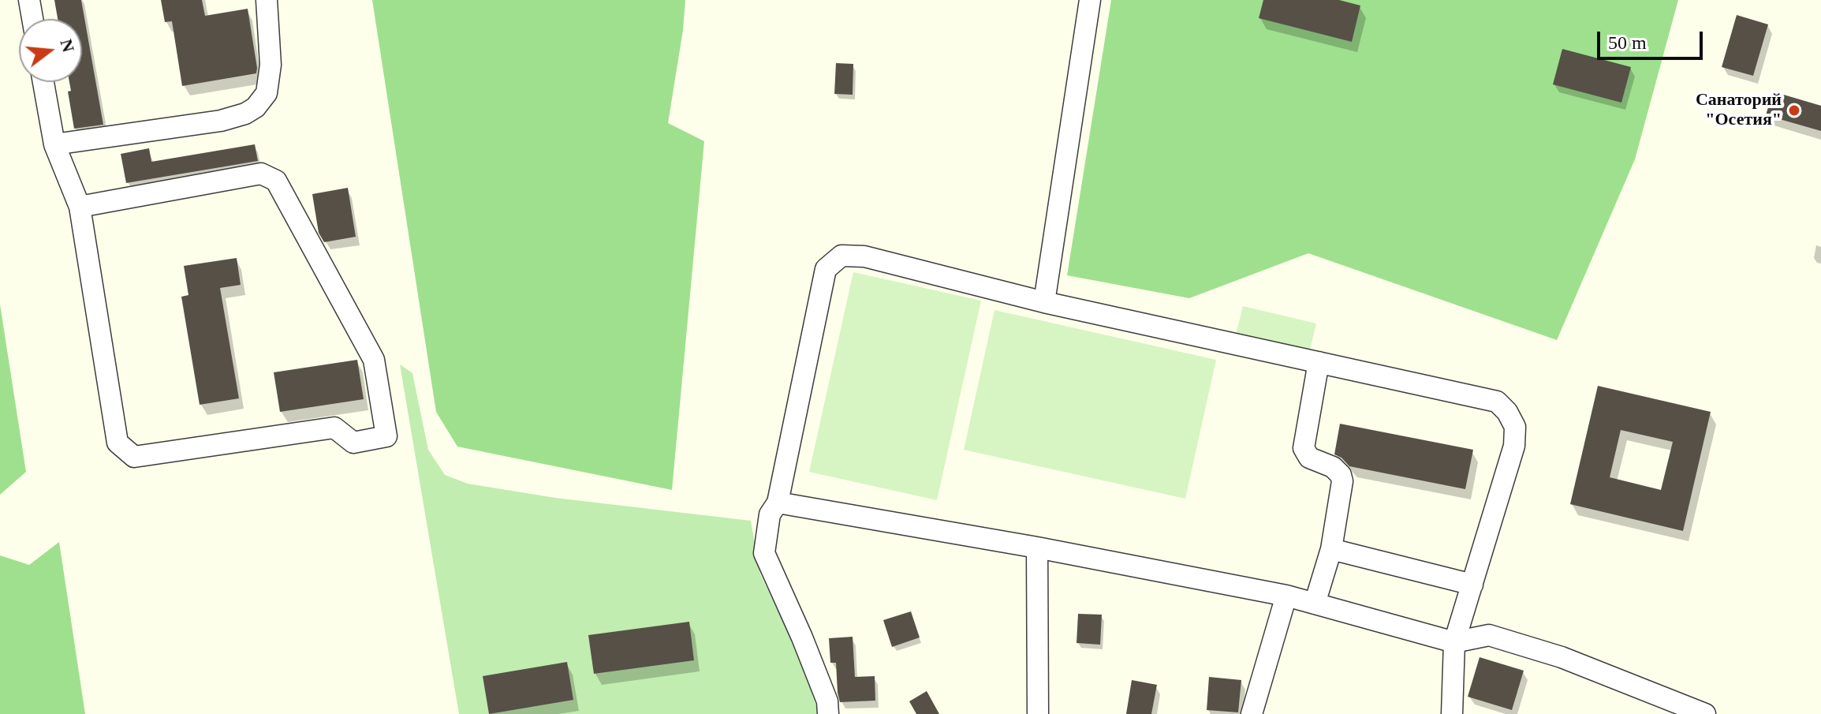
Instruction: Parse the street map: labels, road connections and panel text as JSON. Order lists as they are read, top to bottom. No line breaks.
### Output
{"places":["Санаторий \"Осетия\""],"scale_bar":"50 m","north":"right"}
